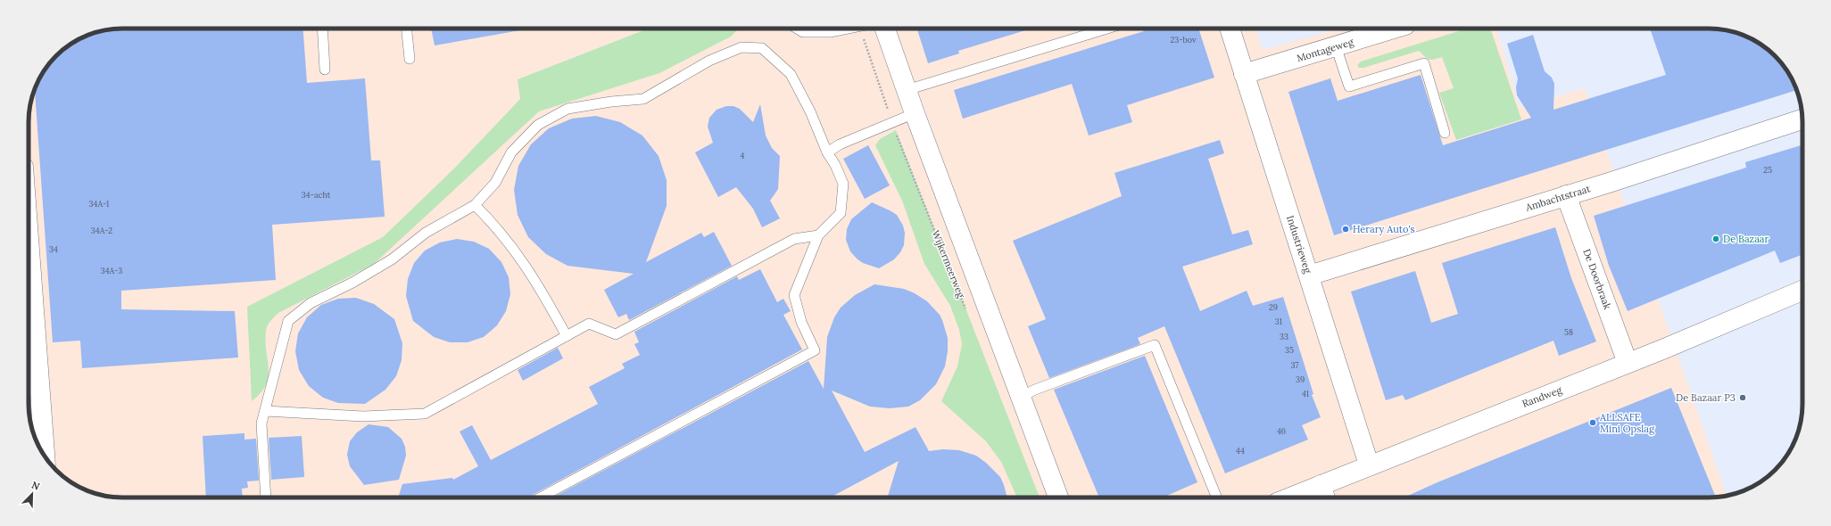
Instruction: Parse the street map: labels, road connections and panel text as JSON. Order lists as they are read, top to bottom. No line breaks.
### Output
{"streets":{"street":["Montageweg","Ambachtstraat","Industrieweg","Wijkermeerweg","De Doorbraak","Randweg"]},"crossings":[["Montageweg","Industrieweg"],["Ambachtstraat","Industrieweg"],["Ambachtstraat","De Doorbraak"],["Industrieweg","Randweg"],["De Doorbraak","Randweg"]],"places":["Herary Auto's","De Bazaar","De Bazaar P3","ALLSAFE Mini Opslag"],"house_numbers":["23-bov","4","25","34-acht","34A-1","34A-2","34","34A-3","29","31","58","33","35","37","39","41","46","44"],"north":"top right"}
